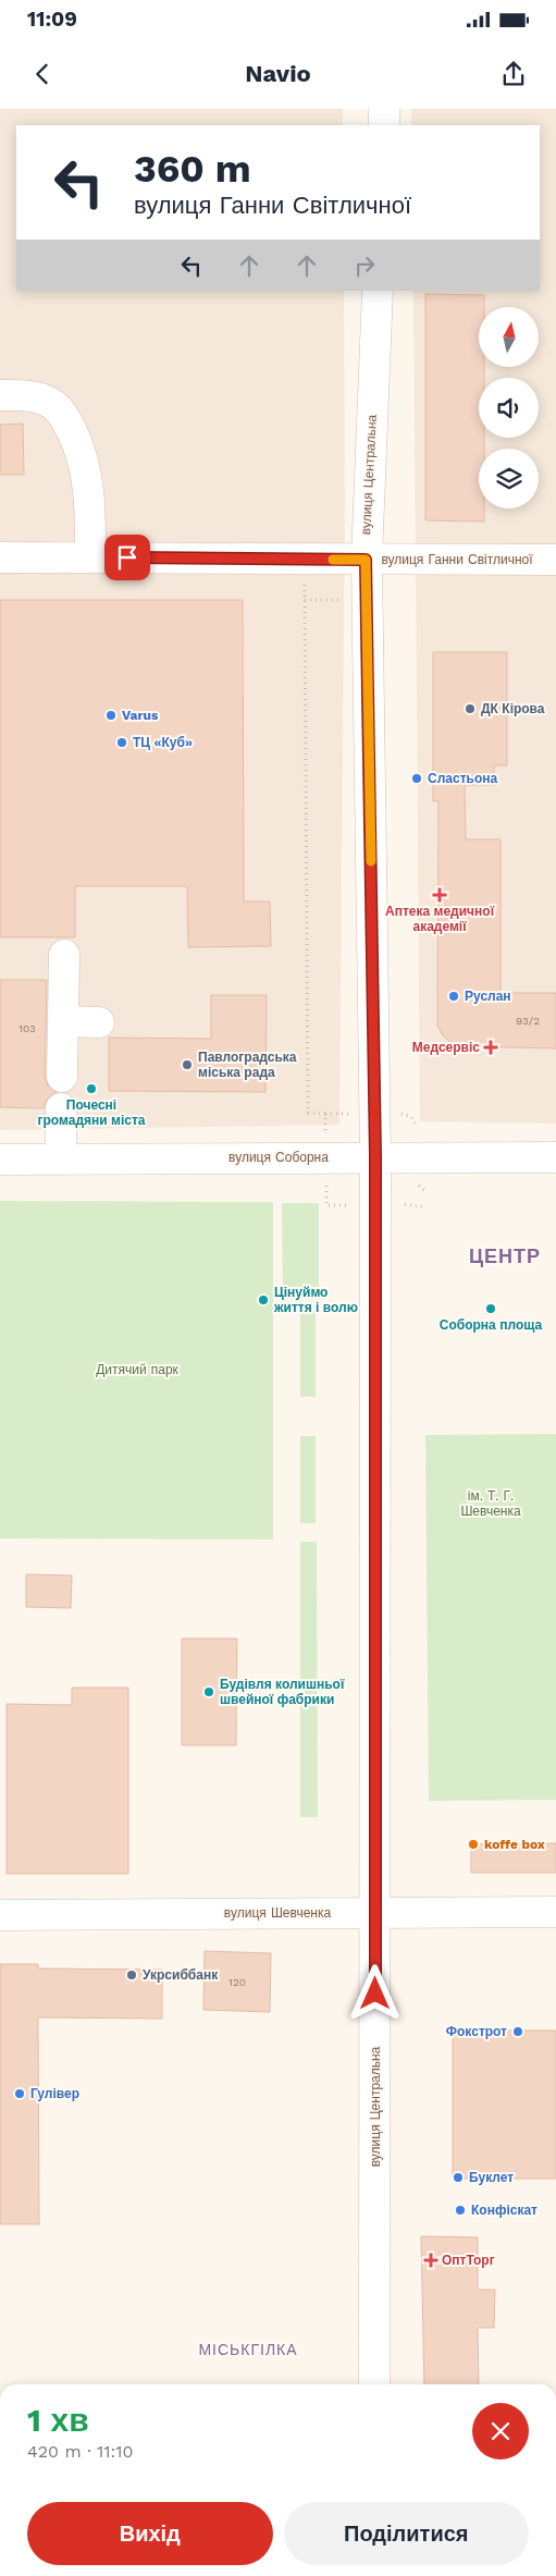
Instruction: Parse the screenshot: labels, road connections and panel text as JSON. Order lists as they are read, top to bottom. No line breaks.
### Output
{"streets":{"street":["вулиця Центральна","вулиця Ганни Світличної","вулиця Соборна","вулиця Шевченка"]},"crossings":[["вулиця Центральна","вулиця Ганни Світличної"],["вулиця Центральна","вулиця Соборна"],["вулиця Центральна","вулиця Шевченка"]],"districts":["ЦЕНТР","МІСЬКГІЛКА"],"parks":["Дитячий парк","ім. Т. Г. Шевченка"],"places":{"other":["ДК Кірова","Varus","ТЦ «Куб»","Сластьона","Руслан","Павлоградська міська рада","Почесні громадяни міста","Цінуймо життя і волю","Соборна площа","Будівля колишньої швейної фабрики","koffe box","Укрсиббанк","Фокстрот","Гулівер","Буклет","Конфіскат"],"health":["Аптека медичної академії","Медсервіс","ОптТорг"]},"house_numbers":["93/2","103","120"],"north":"top","page":{"status":"11:09","header":"Navio","turn":["360 m","вулиця Ганни Світличної"],"heading":["1 хв","420 m · 11:10"],"buttons":["Вихід","Поділитися"]}}
